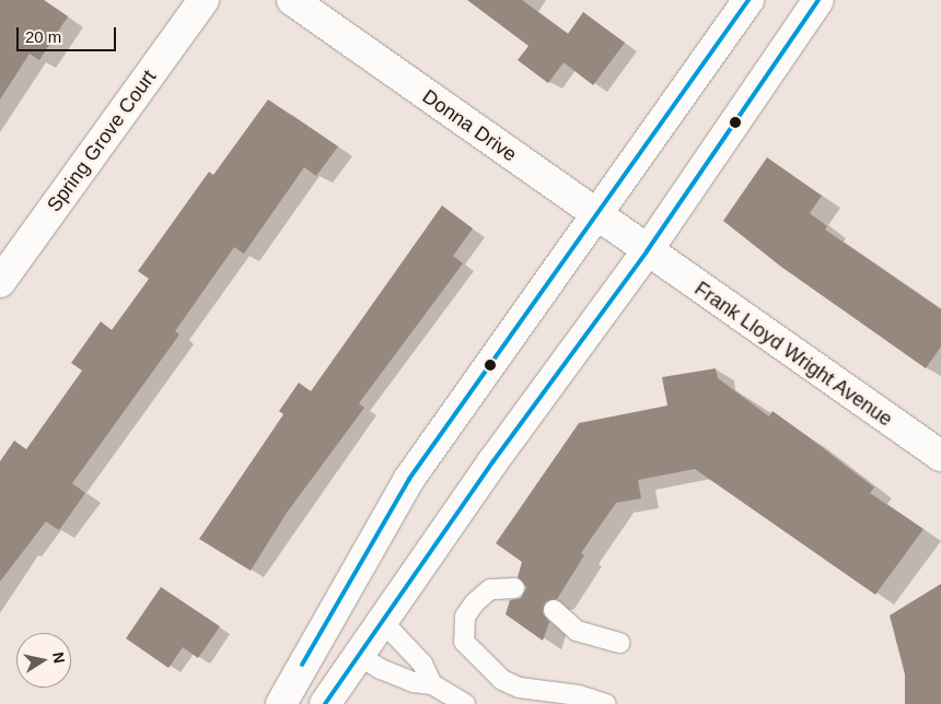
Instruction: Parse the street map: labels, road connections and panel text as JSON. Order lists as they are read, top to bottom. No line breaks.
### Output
{"streets":{"main road":["Donna Drive","Spring Grove Court","Frank Lloyd Wright Avenue"]},"crossings":[["Donna Drive","Frank Lloyd Wright Avenue"]],"scale_bar":"20 m","north":"right"}
